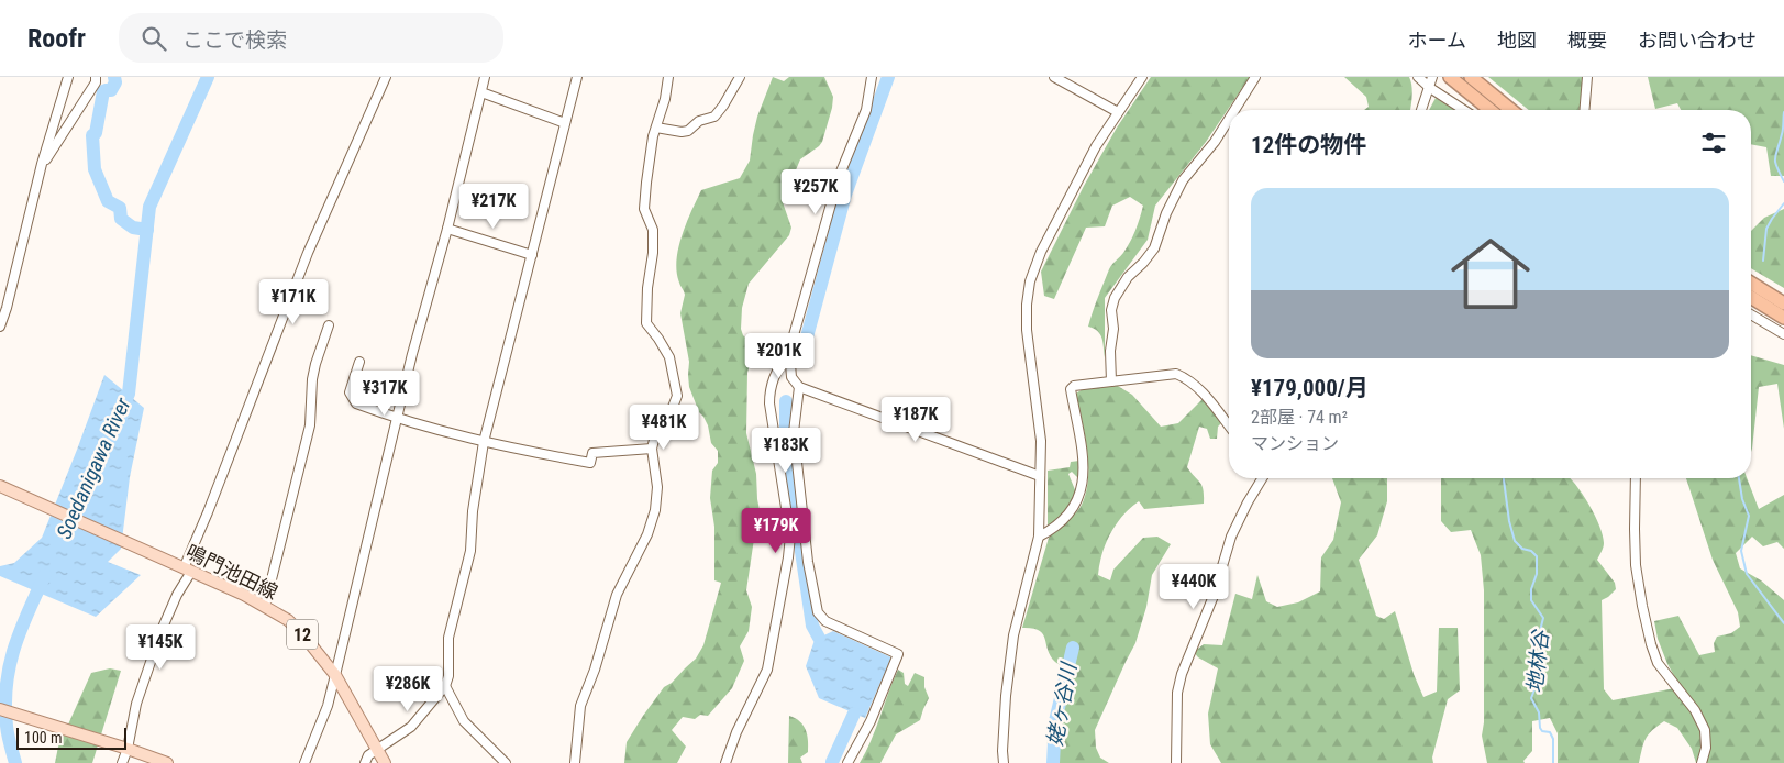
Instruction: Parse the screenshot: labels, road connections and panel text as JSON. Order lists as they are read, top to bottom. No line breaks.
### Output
{"streets":{"main road":["鳴門池田線","12"]},"water":["Soedanigawa River","地林谷","姥ヶ谷川"],"scale_bar":"100 m","page":{"header":"Roofr","search":"ここで検索","nav":["ホーム","地図","概要","お問い合わせ"],"heading":"12件の物件","price":["¥257K","¥217K","¥171K","¥201K","¥317K","¥187K","¥481K","¥183K","¥179K","¥440K","¥145K","¥286K"],"list":[{"name":"¥179,000/月","note":"2部屋 · 74 m² · マンション"}],"scale":"100 m"}}
